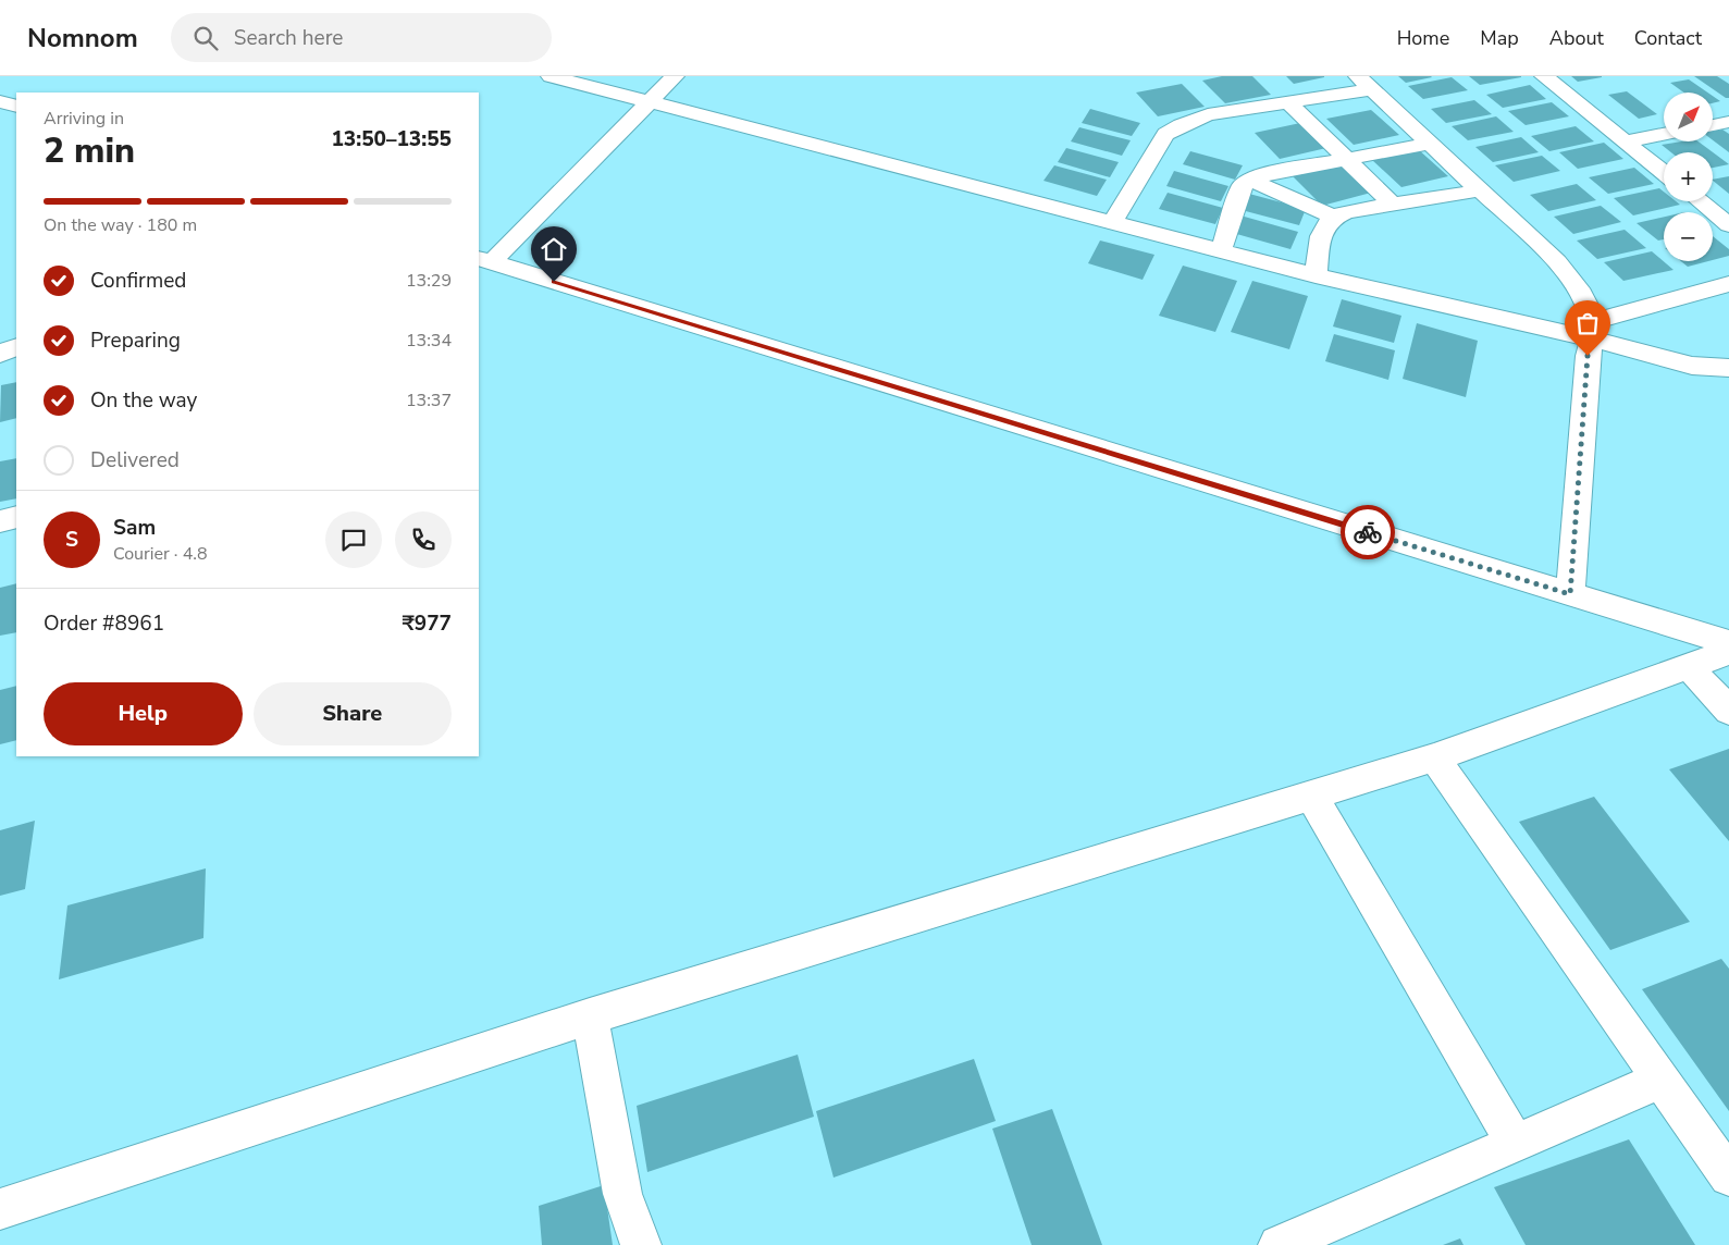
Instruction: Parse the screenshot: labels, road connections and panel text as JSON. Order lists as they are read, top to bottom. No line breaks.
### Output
{"north":"top right","page":{"header":"Nomnom","search":"Search here","nav":["Home","Map","About","Contact"],"map_buttons":["+","−"],"heading":["2 min","Arriving in","13:50–13:55"],"panel":["Sam","Courier · 4.8","Order #8961","₹977"],"bar":"On the way · 180 m","list":[["Confirmed","13:29"],["Preparing","13:34"],["On the way","13:37"],"Delivered"],"round":"S","buttons":["Help","Share"]}}
